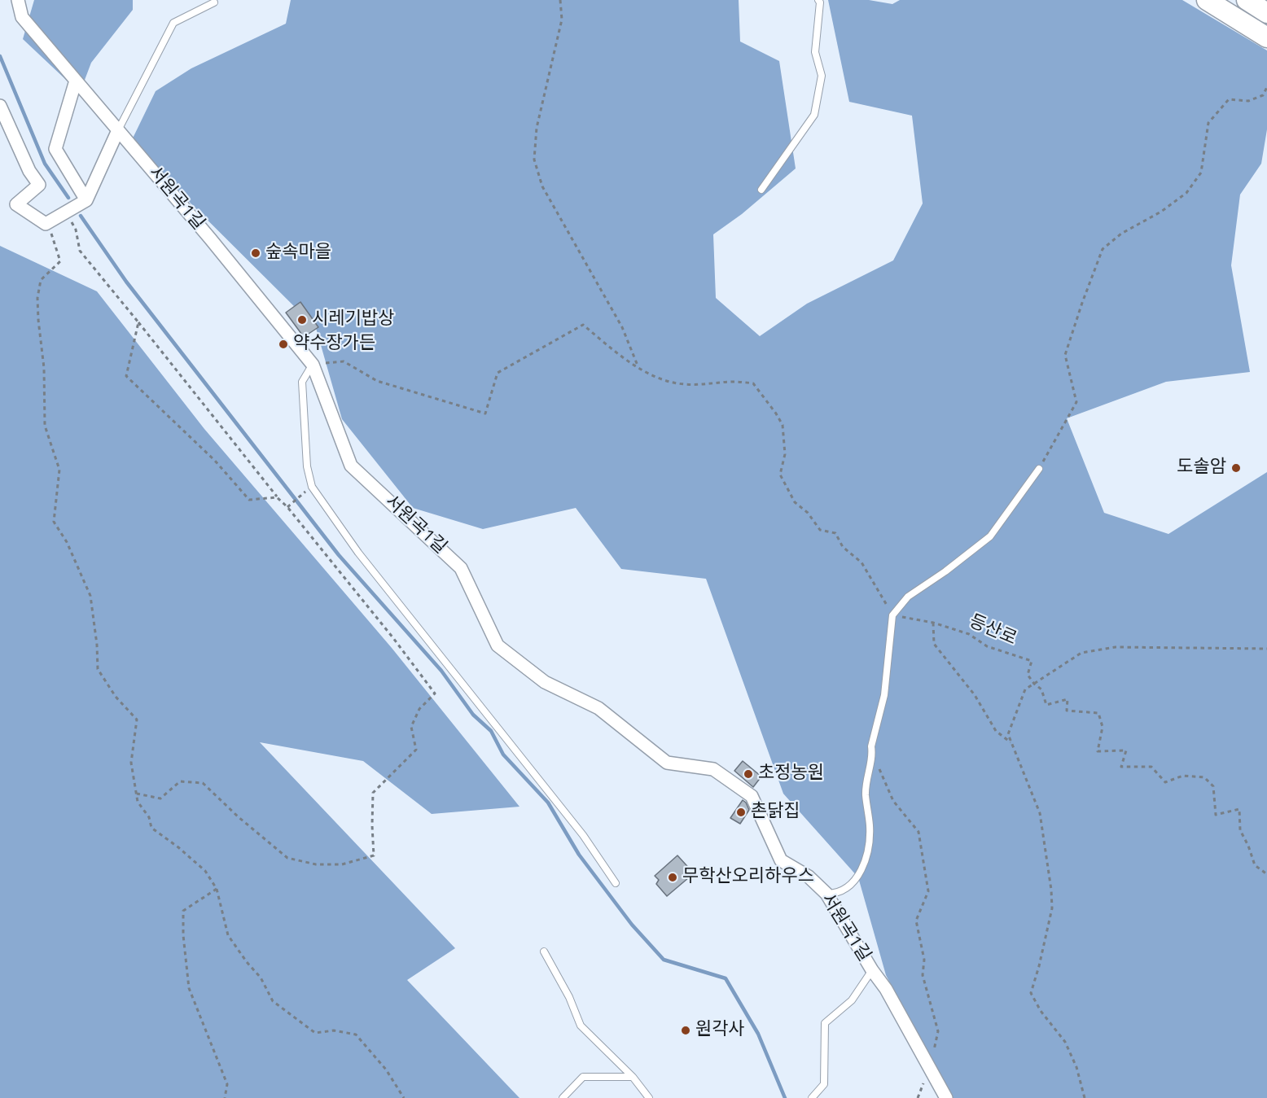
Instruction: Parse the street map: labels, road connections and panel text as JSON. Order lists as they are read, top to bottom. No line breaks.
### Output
{"streets":{"street":["서원곡1길"],"path":["등산로"]},"places":["숲속마을","시레기밥상","약수장가든","도솔암","초정농원","촌닭집","무학산오리하우스","원각사"]}
